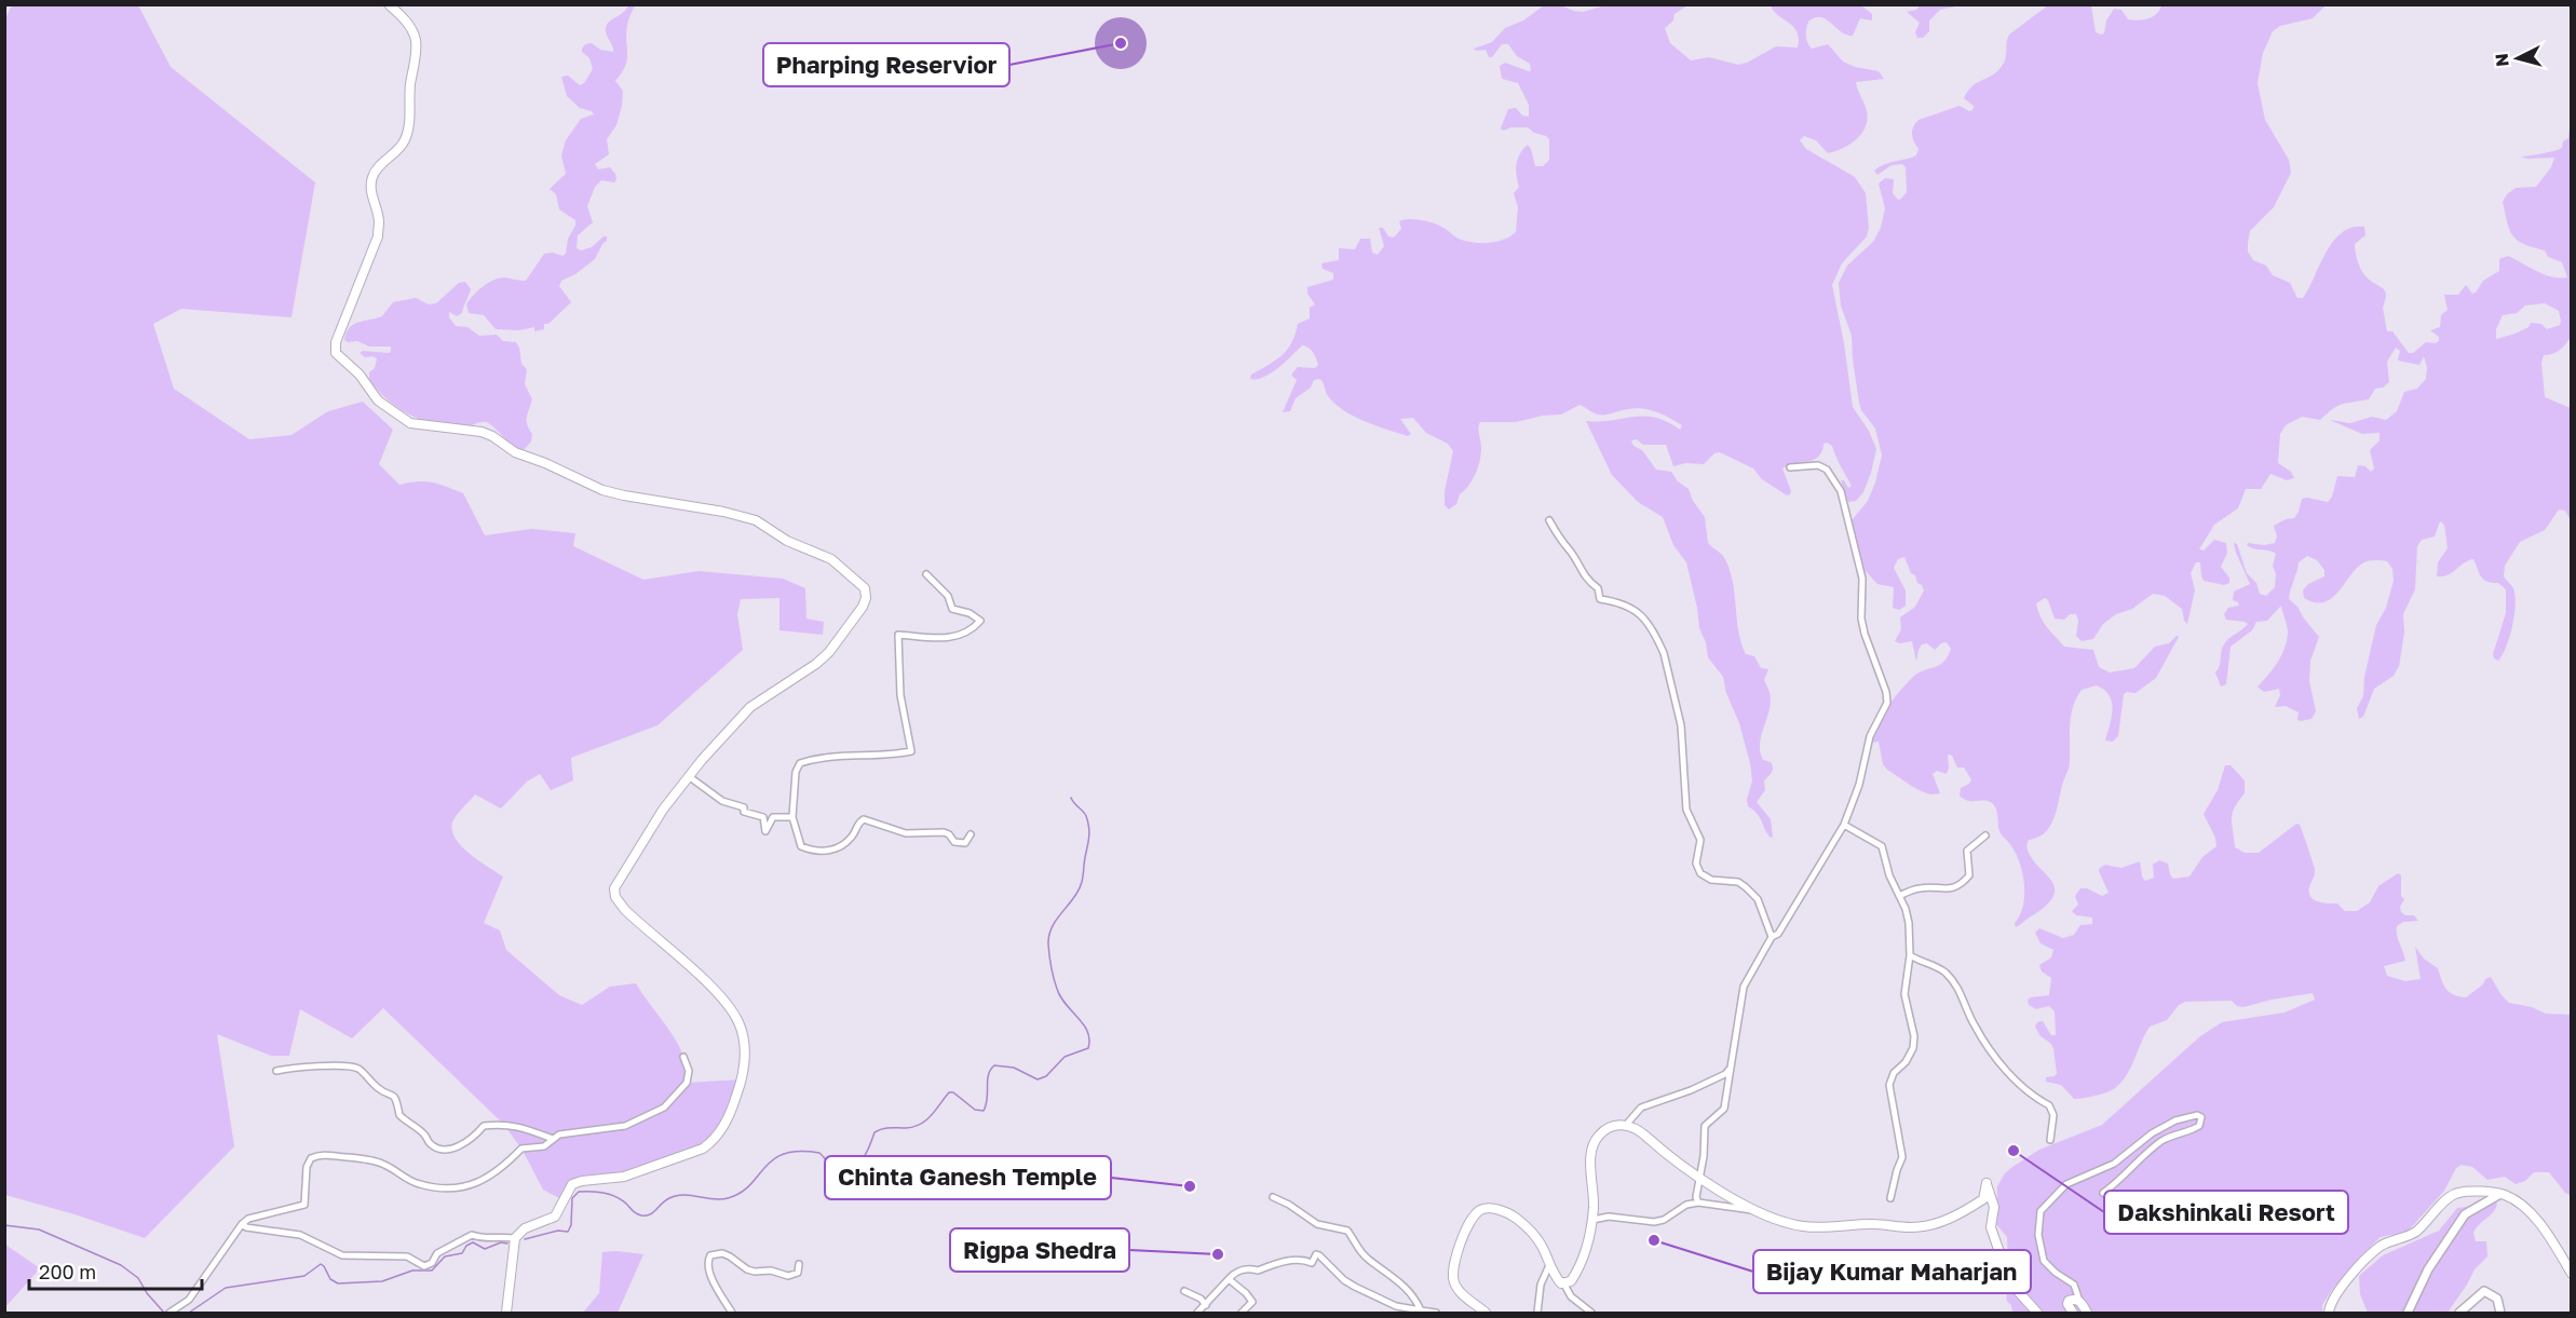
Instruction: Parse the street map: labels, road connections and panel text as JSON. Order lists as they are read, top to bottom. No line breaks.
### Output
{"places":["Pharping Reservior","Dakshinkali Resort","Chinta Ganesh Temple","Bijay Kumar Maharjan","Rigpa Shedra"],"scale_bar":"200 m","north":"left"}
